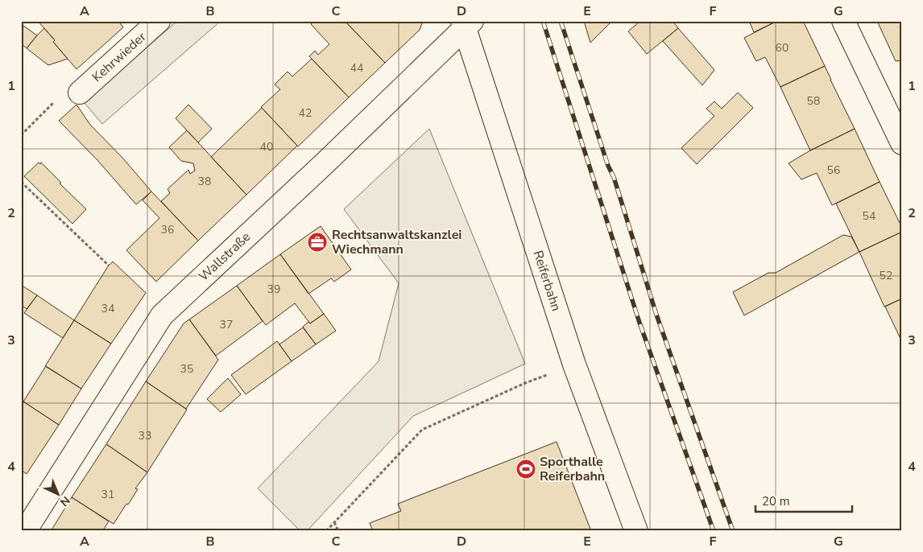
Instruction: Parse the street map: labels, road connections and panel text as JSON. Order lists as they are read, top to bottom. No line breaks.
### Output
{"streets":{"street":["Kehrwieder","Wallstraße","Reiferbahn"]},"crossings":[["Wallstraße","Reiferbahn"]],"places":{"office":["Rechtsanwaltskanzlei Wiechmann"],"sports":["Sporthalle Reiferbahn"]},"house_numbers":["60","44","58","42","40","56","38","54","36","52","39","34","37","35","33","31"],"scale_bar":"20 m","north":"bottom right","grid":{"columns":["A","B","C","D","E","F","G"],"rows":["1","2","3","4"]}}
